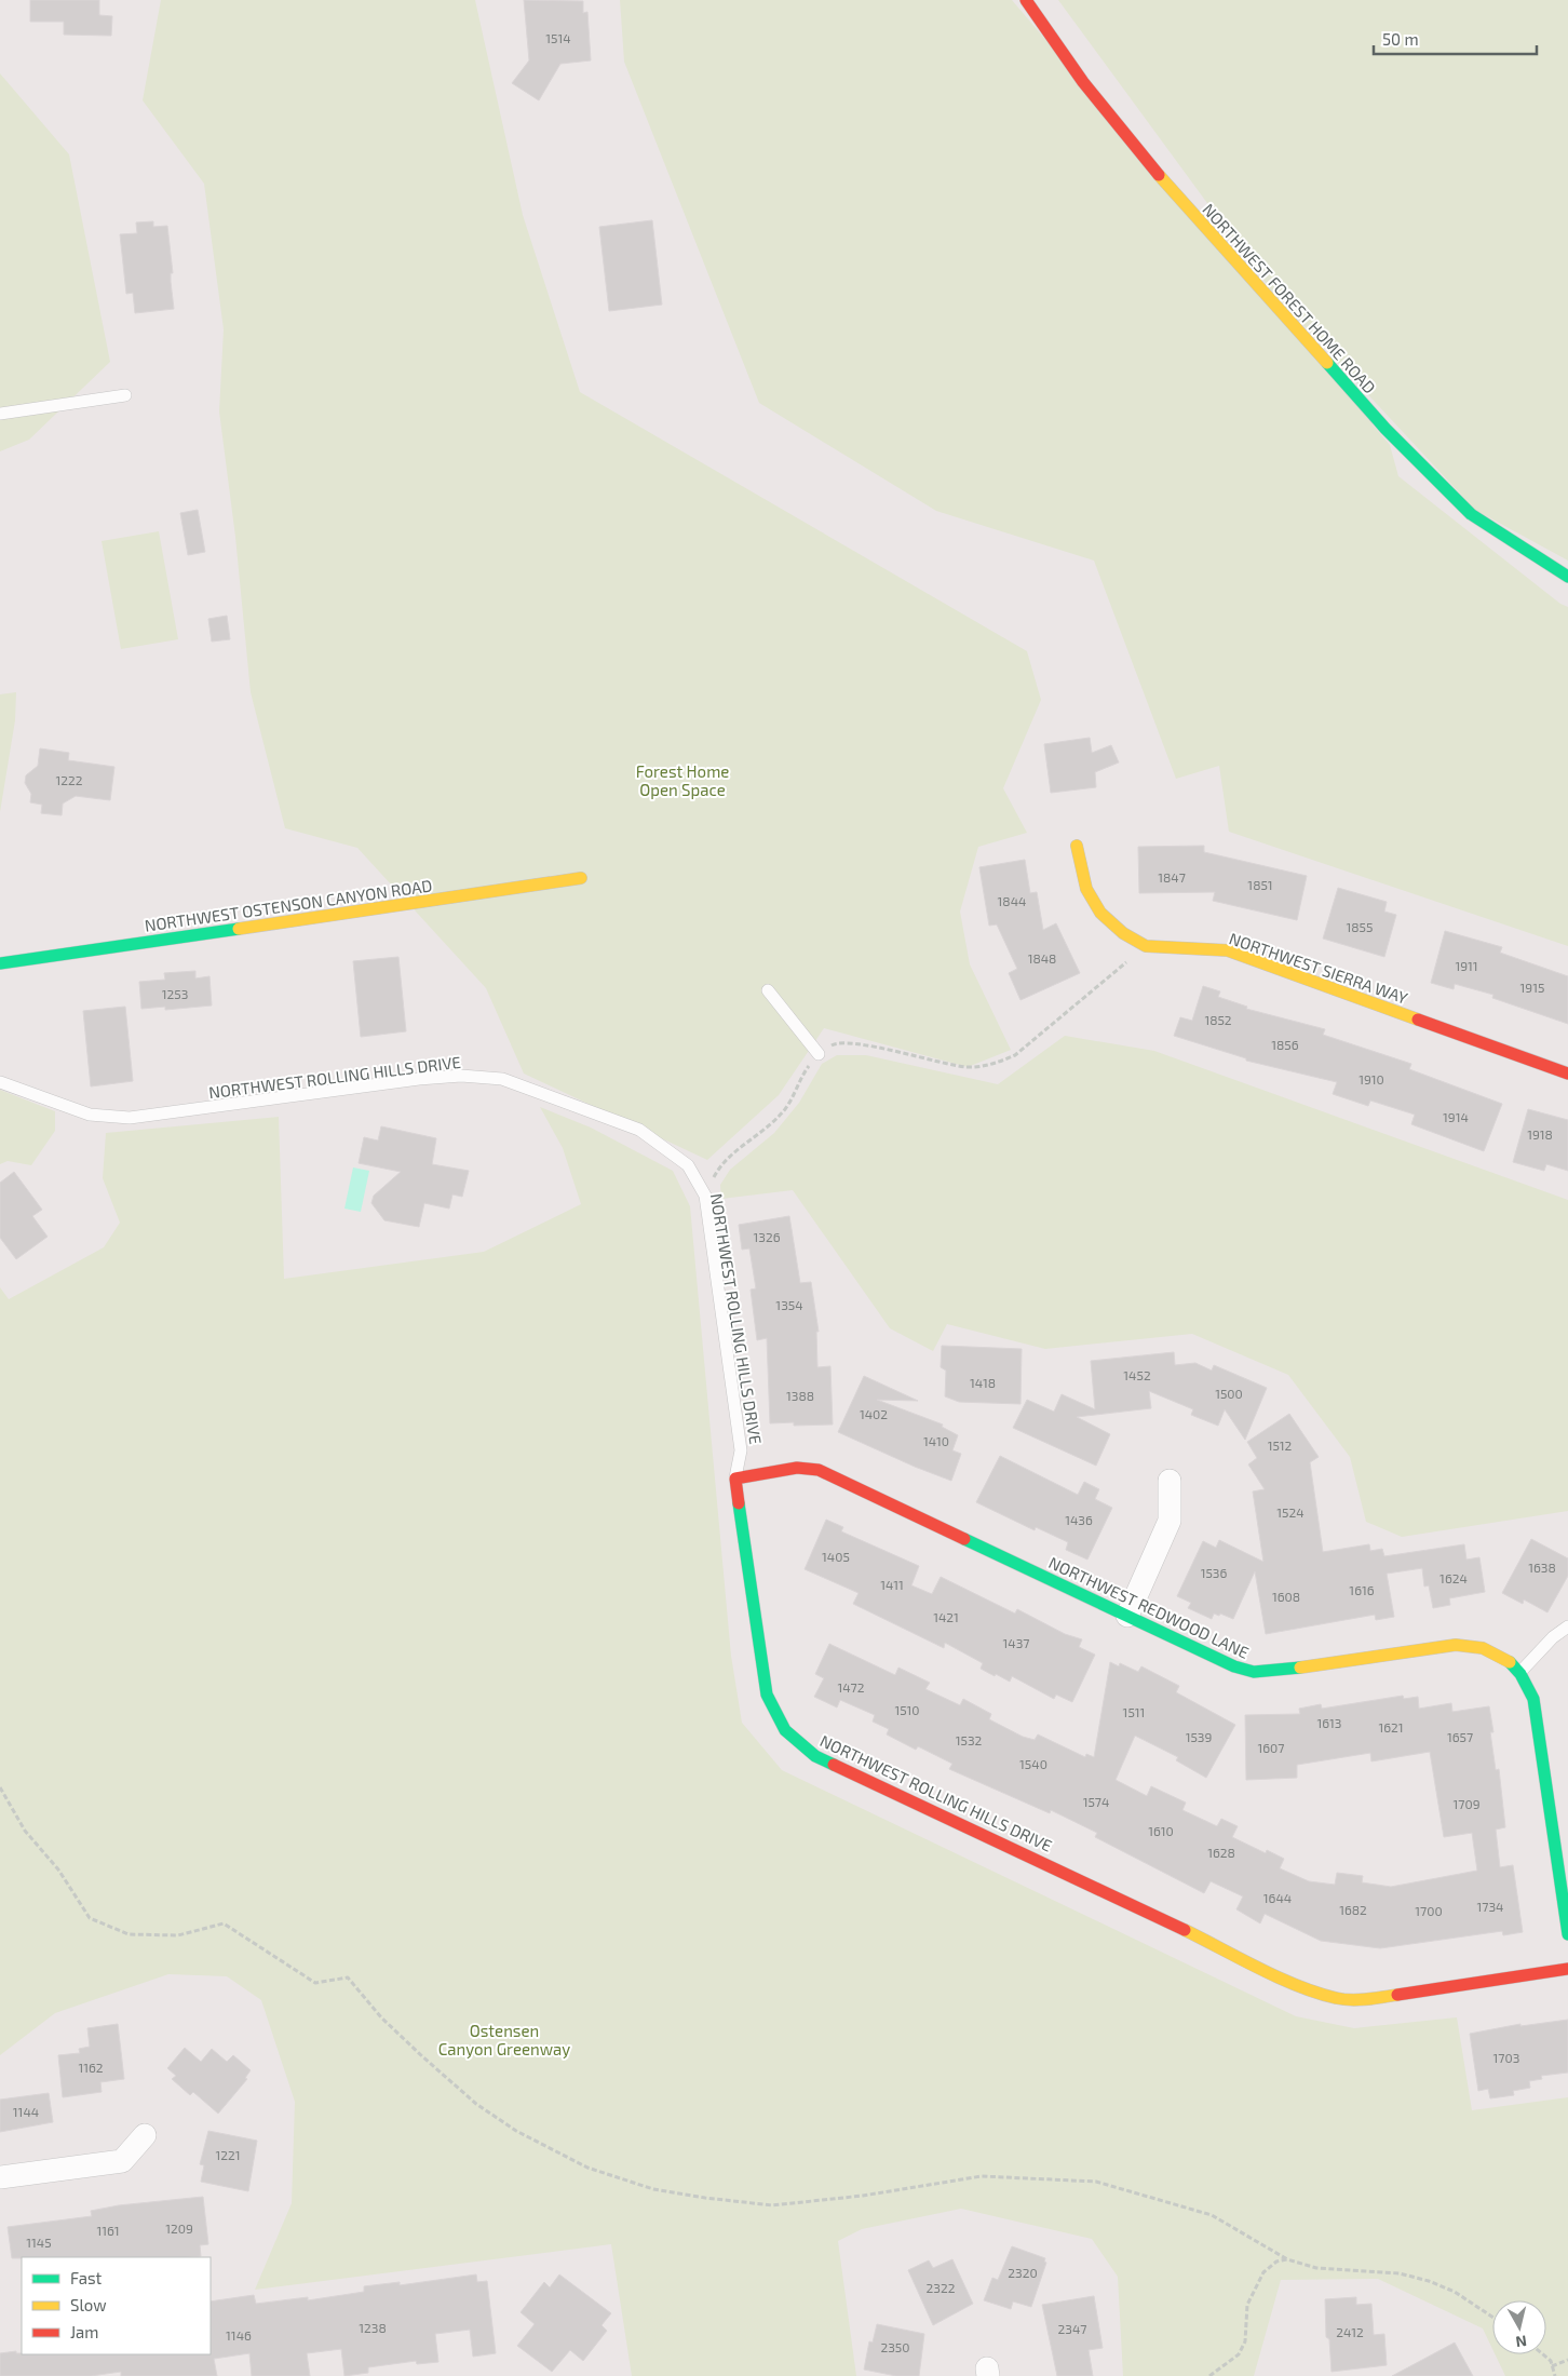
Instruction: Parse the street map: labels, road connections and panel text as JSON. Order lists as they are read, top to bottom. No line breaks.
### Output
{"streets":{"street":["NORTHWEST FOREST HOME ROAD","NORTHWEST OSTENSON CANYON ROAD","NORTHWEST SIERRA WAY","NORTHWEST ROLLING HILLS DRIVE","NORTHWEST REDWOOD LANE"]},"crossings":[["NORTHWEST ROLLING HILLS DRIVE","NORTHWEST REDWOOD LANE"]],"parks":["Forest Home Open Space","Ostensen Canyon Greenway"],"house_numbers":["1514","1222","1847","1851","1844","1855","1848","1911","1915","1253","1852","1856","1910","1914","1918","1326","1354","1452","1418","1500","1388","1402","1410","1512","1524","1436","1405","1638","1536","1624","1411","1616","1608","1421","1437","1472","1510","1511","1613","1621","1539","1657","1532","1607","1540","1574","1709","1610","1628","1644","1734","1682","1700","1703","1162","1144","1221","1209","1161","1145","2320","2322","1238","2347","2412","1146","2350"],"legend":["Fast","Slow","Jam"],"scale_bar":"50 m","north":"bottom"}
